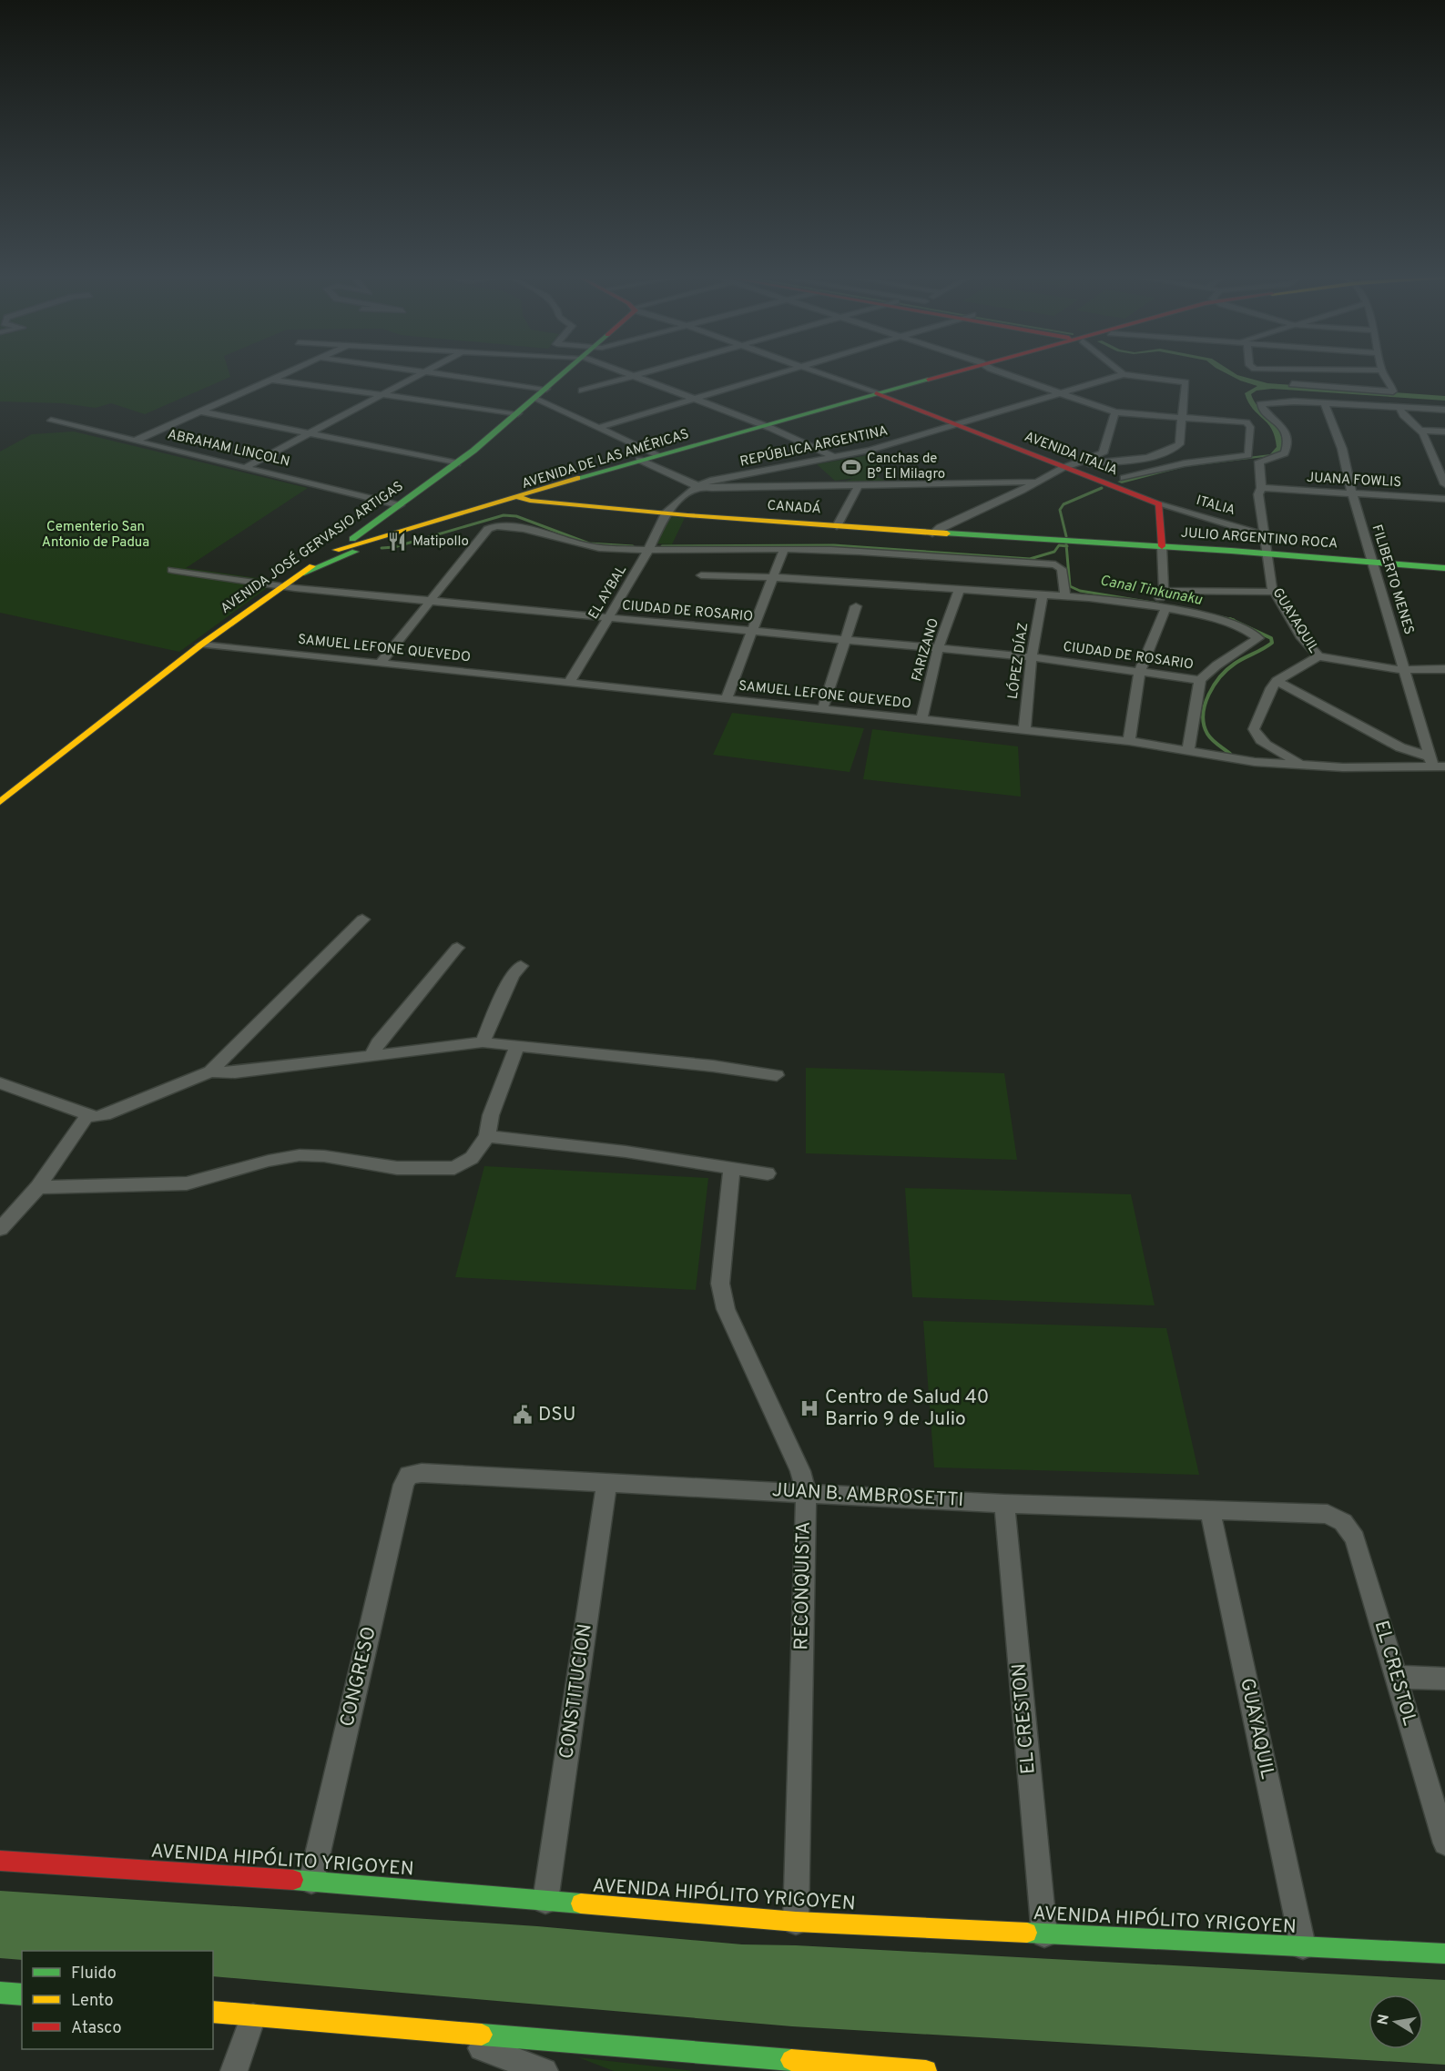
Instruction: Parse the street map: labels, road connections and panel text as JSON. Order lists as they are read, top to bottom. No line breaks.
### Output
{"streets":{"main road":["AVENIDA ITALIA","AVENIDA DE LAS AMÉRICAS","CANADÁ","JULIO ARGENTINO ROCA","AVENIDA JOSÉ GERVASIO ARTIGAS","AVENIDA HIPÓLITO YRIGOYEN"],"street":["REPÚBLICA ARGENTINA","ABRAHAM LINCOLN","JUANA FOWLIS","ITALIA","FILIBERTO MENES","EL AYBAL","CIUDAD DE ROSARIO","GUAYAQUIL","SAMUEL LEFONE QUEVEDO","FARIZANO","LÓPEZ DÍAZ","JUAN B. AMBROSETTI","RECONQUISTA","EL CRESTOL","CONGRESO","CONSTITUCION","EL CRESTON"]},"crossings":[["REPÚBLICA ARGENTINA","AVENIDA ITALIA"],["REPÚBLICA ARGENTINA","EL AYBAL"],["ABRAHAM LINCOLN","AVENIDA JOSÉ GERVASIO ARTIGAS"],["AVENIDA ITALIA","AVENIDA DE LAS AMÉRICAS"],["AVENIDA ITALIA","ITALIA"],["AVENIDA DE LAS AMÉRICAS","CANADÁ"],["AVENIDA DE LAS AMÉRICAS","AVENIDA JOSÉ GERVASIO ARTIGAS"],["JUANA FOWLIS","FILIBERTO MENES"],["JUANA FOWLIS","GUAYAQUIL"],["ITALIA","GUAYAQUIL"],["CANADÁ","JULIO ARGENTINO ROCA"],["CANADÁ","EL AYBAL"],["JULIO ARGENTINO ROCA","FILIBERTO MENES"],["JULIO ARGENTINO ROCA","GUAYAQUIL"],["AVENIDA JOSÉ GERVASIO ARTIGAS","CIUDAD DE ROSARIO"],["AVENIDA JOSÉ GERVASIO ARTIGAS","SAMUEL LEFONE QUEVEDO"],["FILIBERTO MENES","GUAYAQUIL"],["FILIBERTO MENES","SAMUEL LEFONE QUEVEDO"],["EL AYBAL","CIUDAD DE ROSARIO"],["EL AYBAL","SAMUEL LEFONE QUEVEDO"],["CIUDAD DE ROSARIO","FARIZANO"],["CIUDAD DE ROSARIO","LÓPEZ DÍAZ"],["GUAYAQUIL","JUAN B. AMBROSETTI"],["GUAYAQUIL","AVENIDA HIPÓLITO YRIGOYEN"],["SAMUEL LEFONE QUEVEDO","FARIZANO"],["SAMUEL LEFONE QUEVEDO","LÓPEZ DÍAZ"],["JUAN B. AMBROSETTI","RECONQUISTA"],["JUAN B. AMBROSETTI","EL CRESTOL"],["JUAN B. AMBROSETTI","CONGRESO"],["JUAN B. AMBROSETTI","CONSTITUCION"],["JUAN B. AMBROSETTI","EL CRESTON"],["RECONQUISTA","AVENIDA HIPÓLITO YRIGOYEN"],["CONGRESO","AVENIDA HIPÓLITO YRIGOYEN"],["CONSTITUCION","AVENIDA HIPÓLITO YRIGOYEN"],["EL CRESTON","AVENIDA HIPÓLITO YRIGOYEN"]],"water":["Canal Tinkunaku"],"parks":["Cementerio San Antonio de Padua"],"places":{"sports":["Canchas de B° El Milagro"],"restaurant":["Matipollo"],"hospital":["Centro de Salud 40 Barrio 9 de Julio"],"public building":["DSU"]},"legend":["Fluido","Lento","Atasco"],"north":"left"}
